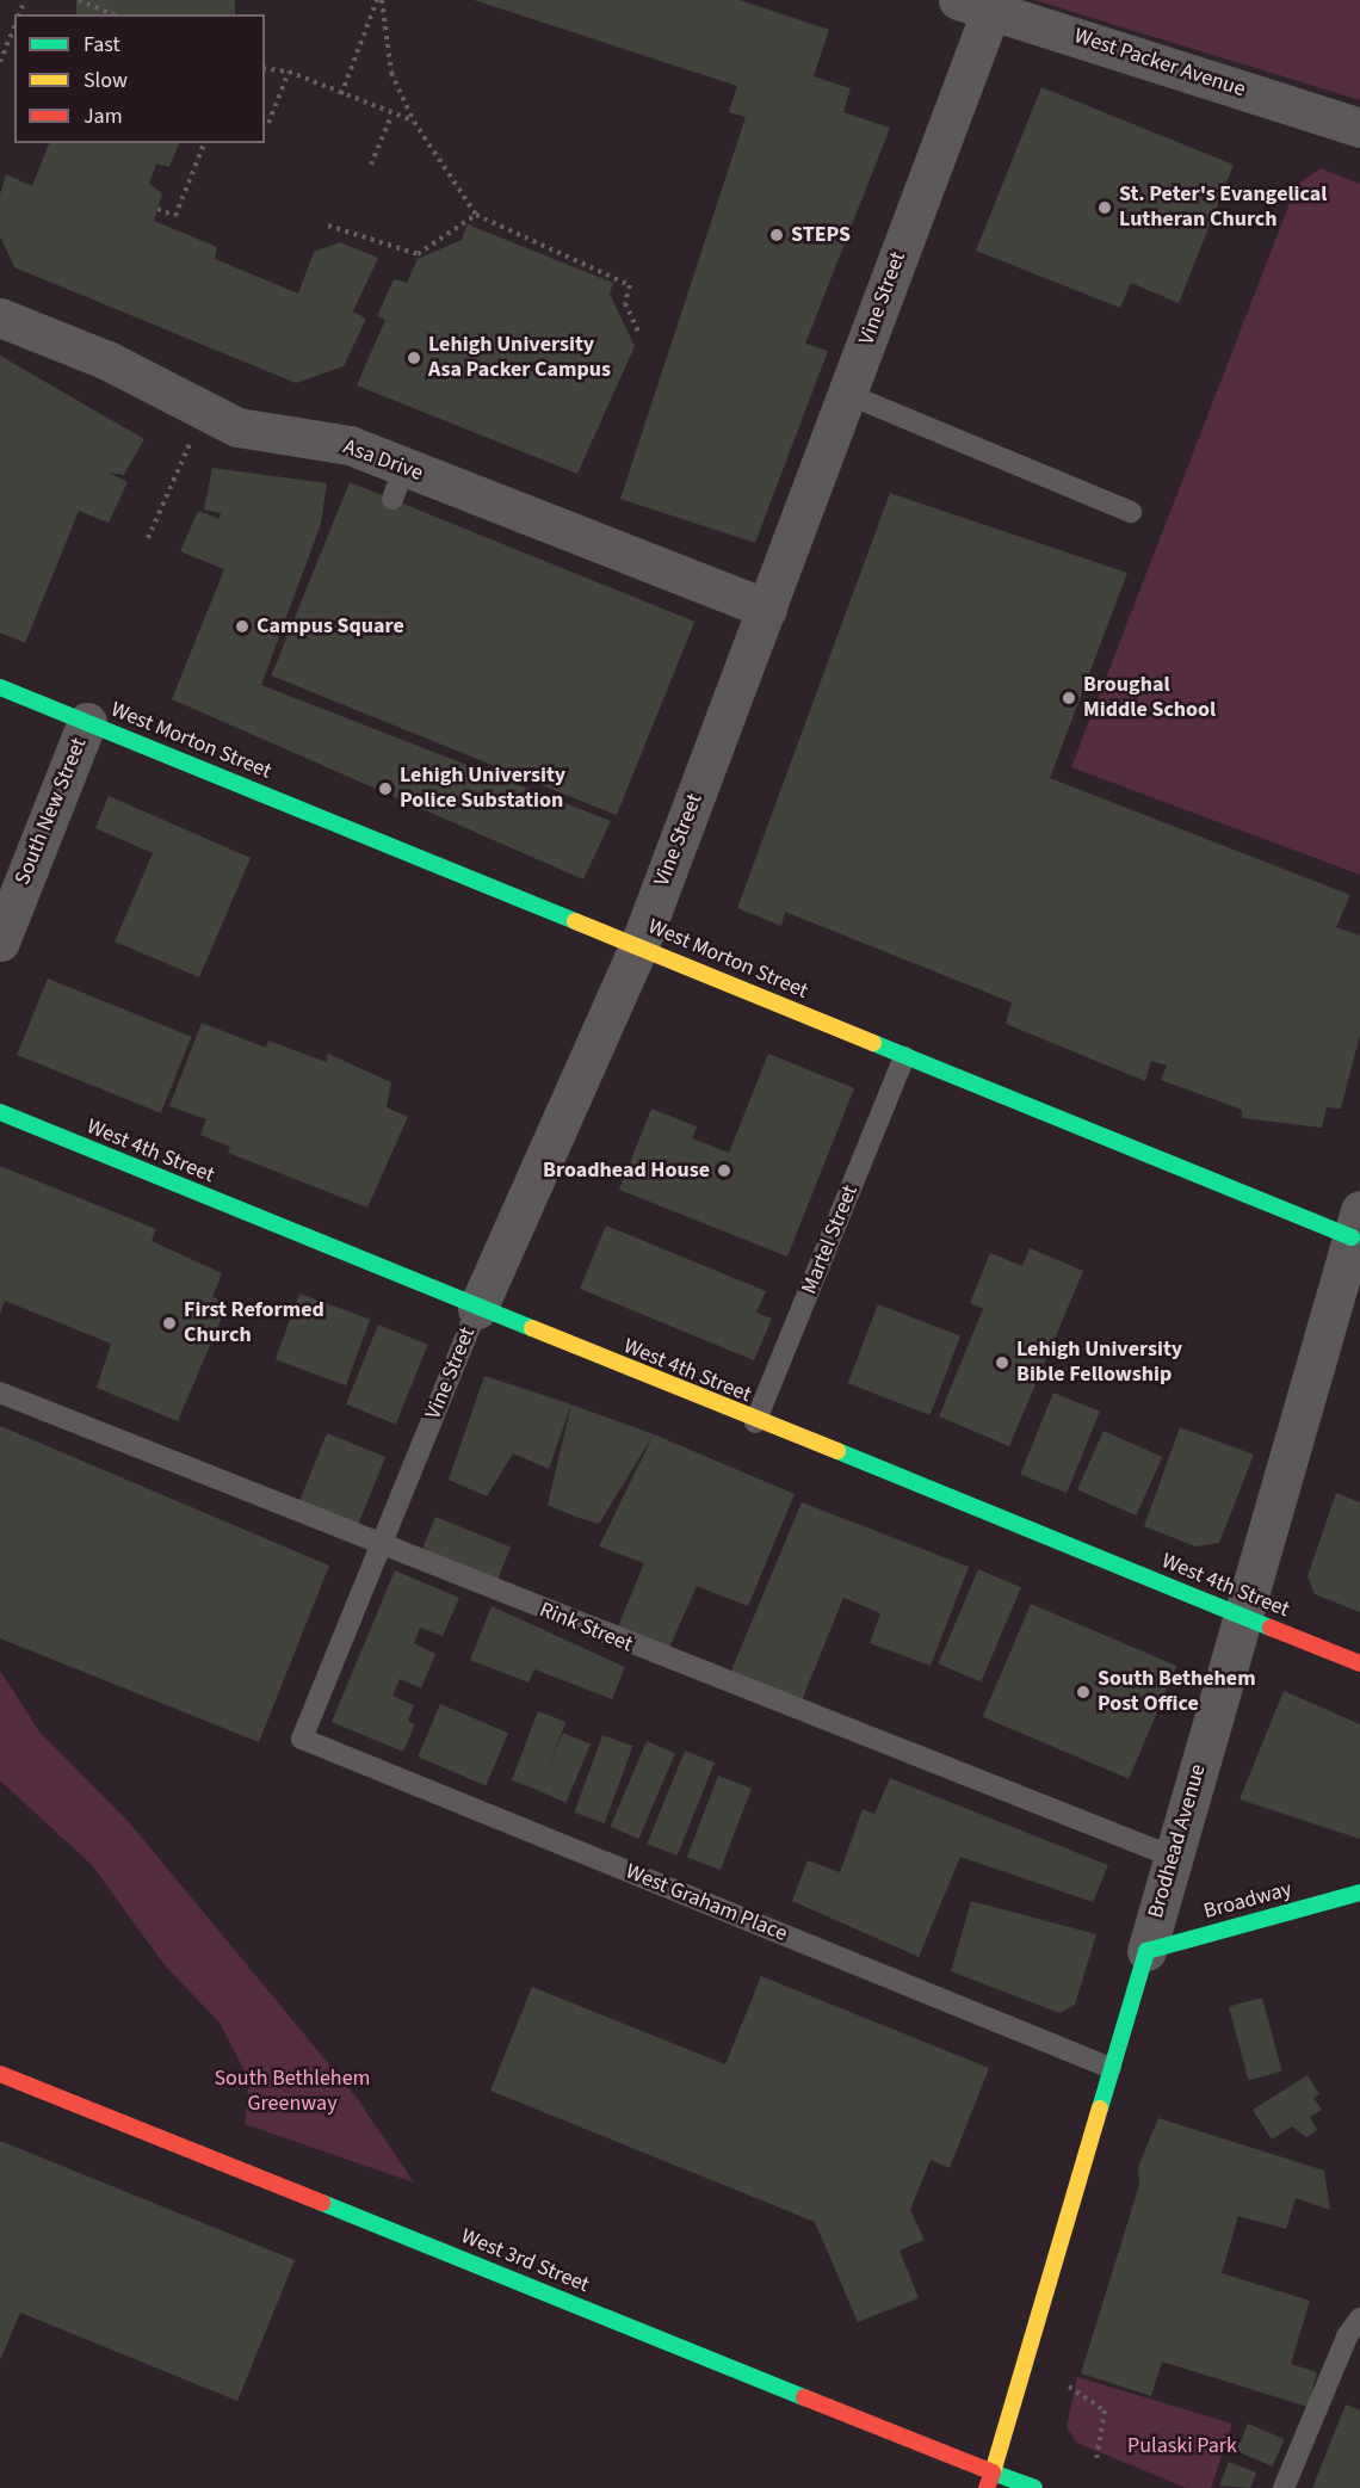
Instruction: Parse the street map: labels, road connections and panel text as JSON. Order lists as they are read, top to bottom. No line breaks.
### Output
{"streets":{"main road":["West Morton Street","West 4th Street","Brodhead Avenue","Broadway","West 3rd Street"],"street":["West Packer Avenue","Vine Street","Asa Drive","South New Street"],"lane":["Martel Street","Rink Street","West Graham Place"]},"crossings":[["West Packer Avenue","Vine Street"],["Vine Street","Asa Drive"],["Vine Street","West Morton Street"],["Vine Street","West 4th Street"],["Vine Street","Rink Street"],["Vine Street","West Graham Place"],["West Morton Street","South New Street"],["West Morton Street","Martel Street"],["West Morton Street","Brodhead Avenue"],["West 4th Street","Martel Street"],["West 4th Street","Brodhead Avenue"],["Rink Street","Brodhead Avenue"],["Brodhead Avenue","Broadway"],["Brodhead Avenue","West Graham Place"],["Brodhead Avenue","West 3rd Street"]],"parks":["South Bethlehem Greenway","Pulaski Park"],"places":["St. Peter's Evangelical Lutheran Church","STEPS","Lehigh University Asa Packer Campus","Campus Square","Broughal Middle School","Lehigh University Police Substation","Broadhead House","First Reformed Church","Lehigh University Bible Fellowship","South Bethehem Post Office"],"legend":["Fast","Slow","Jam"]}
